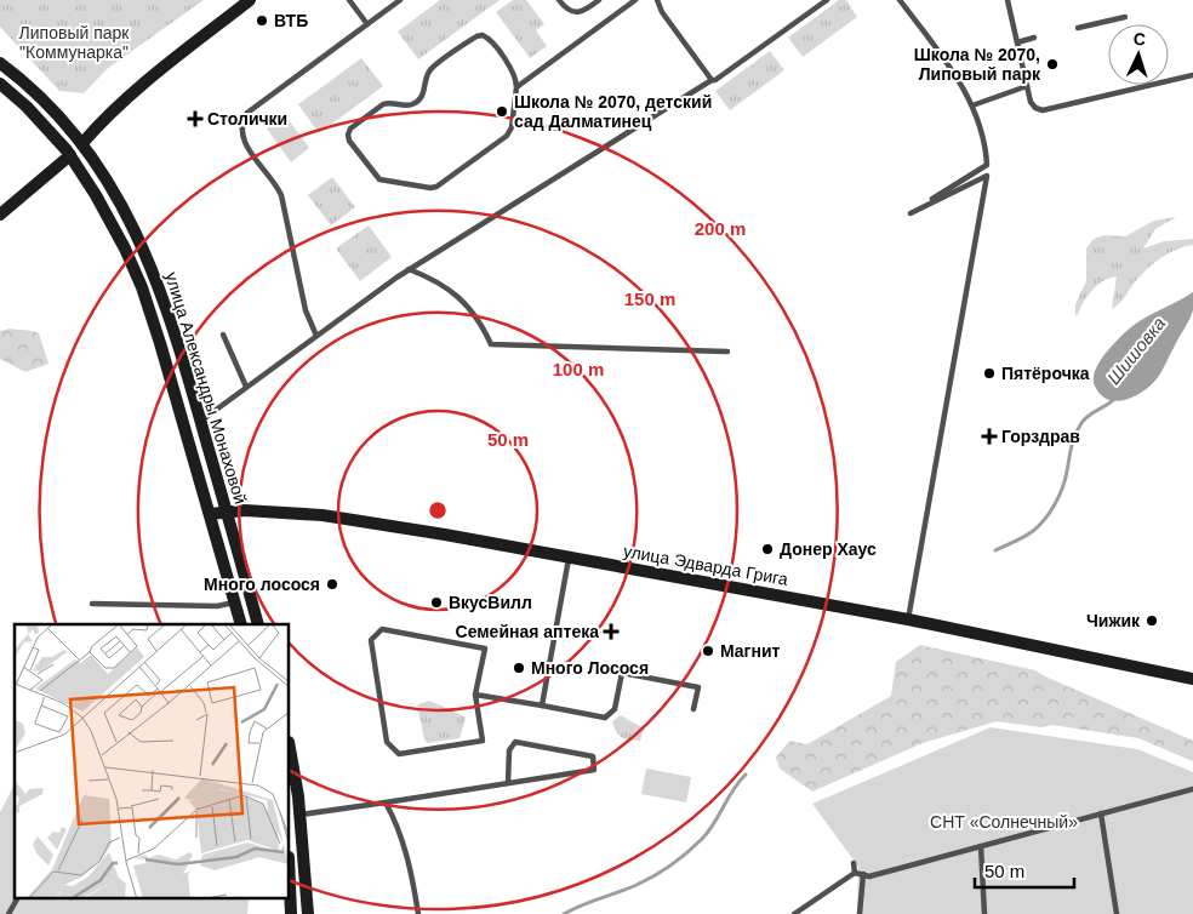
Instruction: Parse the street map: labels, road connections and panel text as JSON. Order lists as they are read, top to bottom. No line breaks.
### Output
{"streets":{"main road":["улица Александры Монаховой","улица Эдварда Грига"]},"crossings":[["улица Александры Монаховой","улица Эдварда Грига"]],"water":["Шишовка"],"parks":["Липовый парк \"Коммунарка\"","СНТ «Солнечный»"],"places":{"other":["ВТБ","Школа № 2070, Липовый парк","Школа № 2070, детский сад Далматинец","Пятёрочка","Донер Хаус","Много лосося","ВкусВилл","Чижик","Магнит","Много Лосося"],"health":["Столички","Горздрав","Семейная аптека"]},"scale_bar":"50 m","north":"top","rings":["200 m","150 m","100 m","50 m"]}
